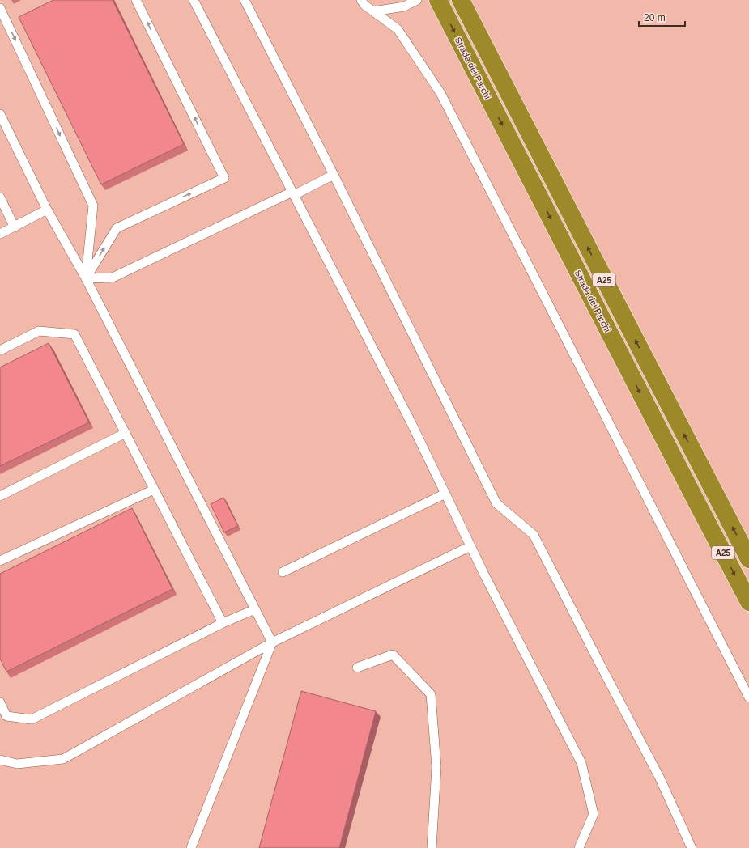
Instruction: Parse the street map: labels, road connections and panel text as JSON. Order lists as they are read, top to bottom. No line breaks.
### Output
{"streets":{"highway":["Strada dei Parchi","A25"]},"scale_bar":"20 m"}
